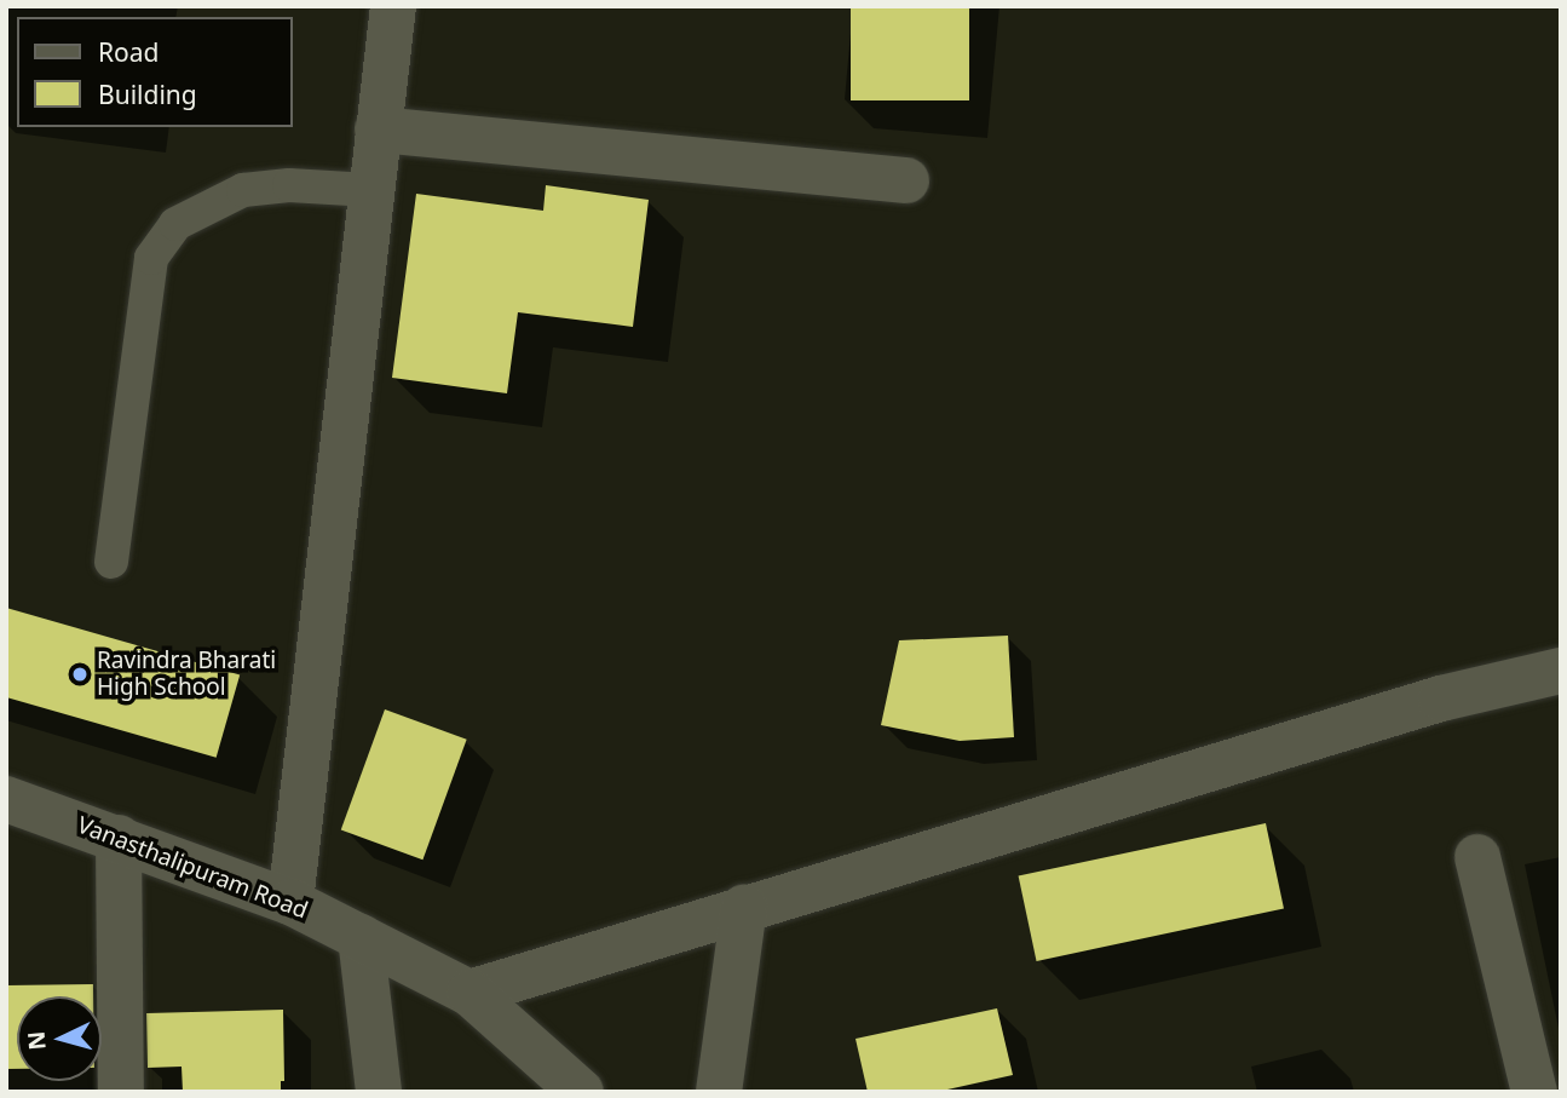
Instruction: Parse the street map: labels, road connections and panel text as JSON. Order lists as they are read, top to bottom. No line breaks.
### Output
{"streets":{"street":["Vanasthalipuram Road"]},"places":["Ravindra Bharati High School"],"legend":["Road","Building"],"north":"left"}
